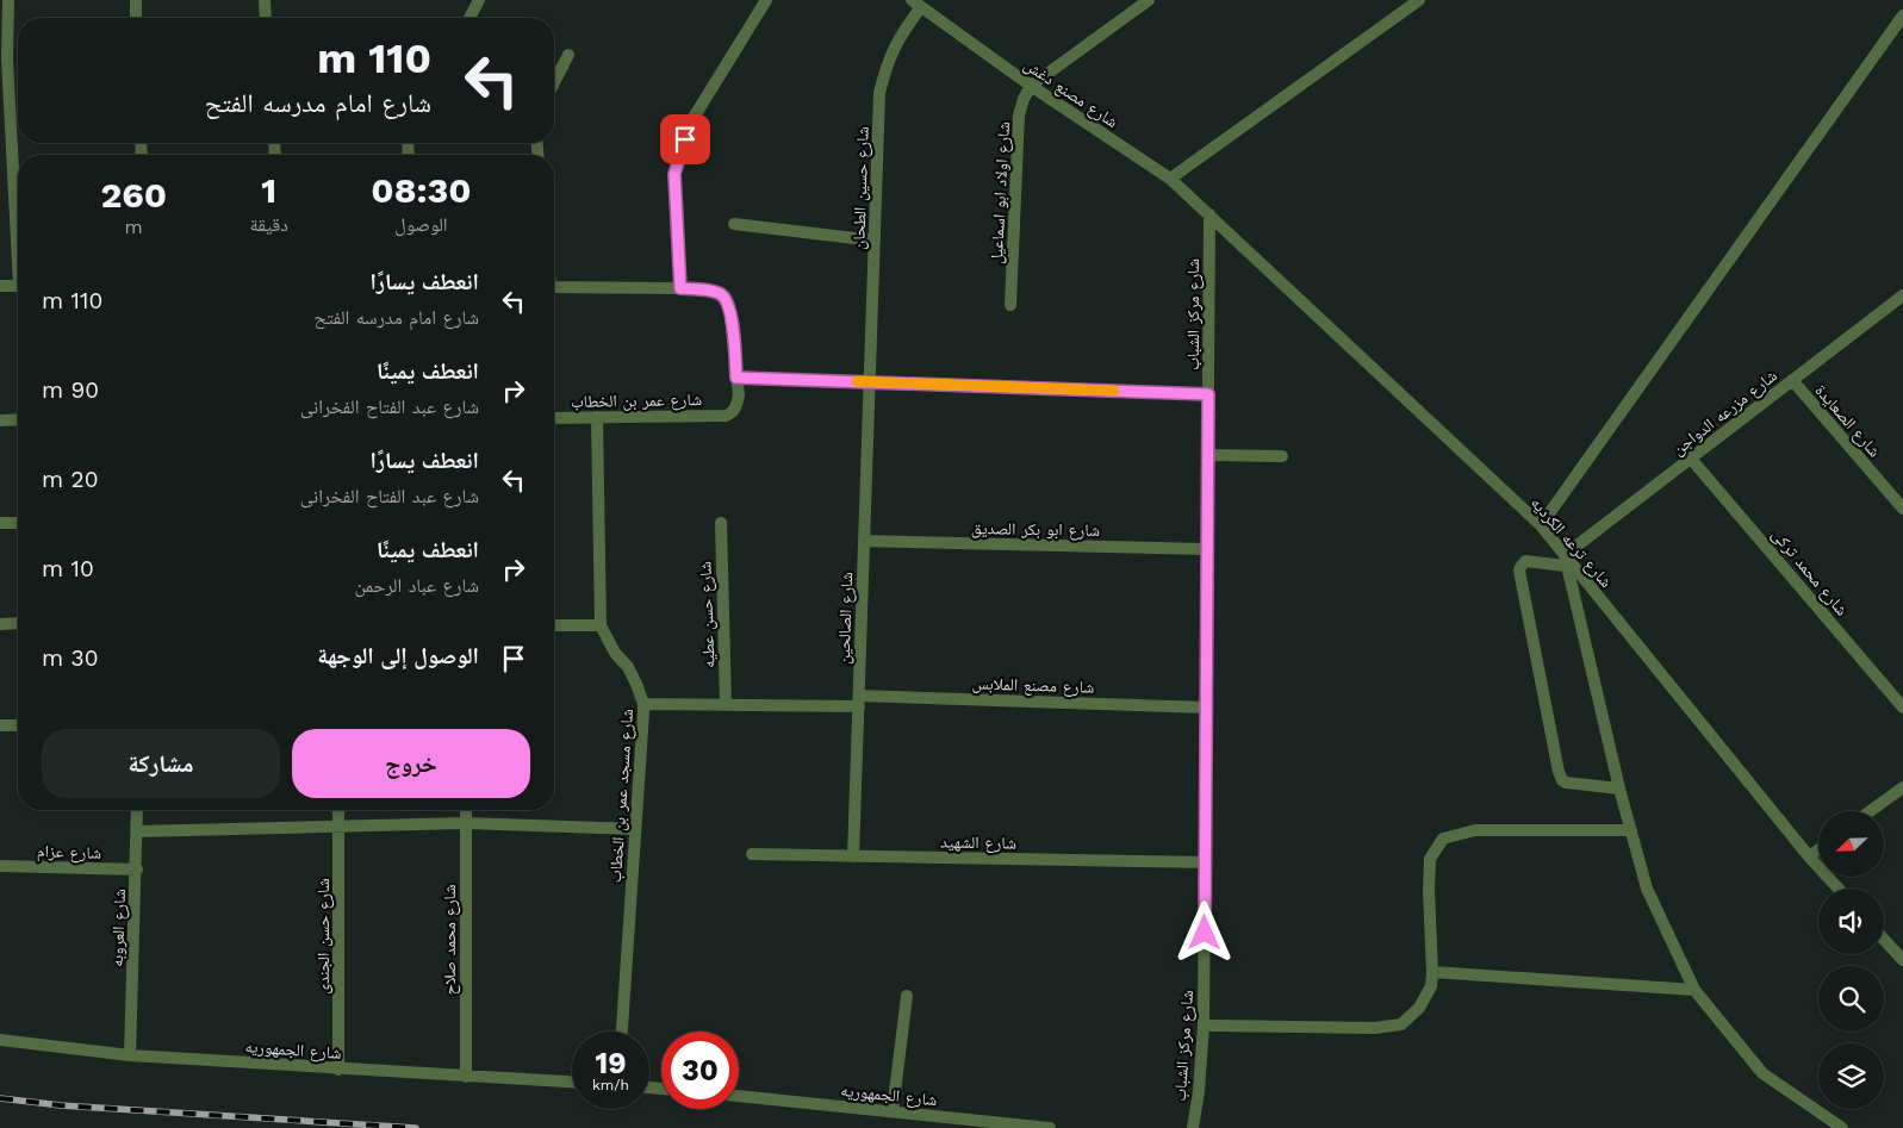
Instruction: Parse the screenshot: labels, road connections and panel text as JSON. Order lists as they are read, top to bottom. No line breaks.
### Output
{"streets":{"street":["شارع مصنع دغش","شارع حسين الطحان","شارع اولاد ابو اسماعيل","شارع مركز الشباب","شارع عمر بن الخطاب","شارع مزرعه الدواجن","شارع الصعايدة","شارع ابو بكر الصديق","شارع ترعه الكرديه","شارع محمد تركى","شارع حسن عطيه","شارع الصالحين","شارع مصنع الملابس","شارع مسجد عمر بن الخطاب","شارع الشهيد","شارع عزام","شارع العروبه","شارع حسن الجندى","شارع محمد صلاح","شارع الجمهوريه"]},"crossings":[["شارع مصنع دغش","شارع حسين الطحان"],["شارع مصنع دغش","شارع اولاد ابو اسماعيل"],["شارع مصنع دغش","شارع مركز الشباب"],["شارع مصنع دغش","شارع ترعه الكرديه"],["شارع حسين الطحان","شارع الصالحين"],["شارع مركز الشباب","شارع ابو بكر الصديق"],["شارع مركز الشباب","شارع ترعه الكرديه"],["شارع مركز الشباب","شارع مصنع الملابس"],["شارع مركز الشباب","شارع الشهيد"],["شارع عمر بن الخطاب","شارع مسجد عمر بن الخطاب"],["شارع مزرعه الدواجن","شارع الصعايدة"],["شارع مزرعه الدواجن","شارع ترعه الكرديه"],["شارع مزرعه الدواجن","شارع محمد تركى"],["شارع ابو بكر الصديق","شارع الصالحين"],["شارع حسن عطيه","شارع مصنع الملابس"],["شارع الصالحين","شارع مصنع الملابس"],["شارع الصالحين","شارع الشهيد"],["شارع مصنع الملابس","شارع مسجد عمر بن الخطاب"],["شارع عزام","شارع العروبه"],["شارع العروبه","شارع الجمهوريه"],["شارع حسن الجندى","شارع الجمهوريه"],["شارع محمد صلاح","شارع الجمهوريه"]],"north":"bottom left","page":{"turn":["110 m","شارع امام مدرسه الفتح"],"eta":["08:30","الوصول","1","دقيقة","260","m"],"list":[{"name":"انعطف يسارًا","note":"شارع امام مدرسه الفتح","value":"110 m"},{"name":"انعطف يمينًا","note":"شارع عبد الفتاح الفخرانى","value":"90 m"},{"name":"انعطف يسارًا","note":"شارع عبد الفتاح الفخرانى","value":"20 m"},{"name":"انعطف يمينًا","note":"شارع عباد الرحمن","value":"10 m"},{"name":"الوصول إلى الوجهة","value":"30 m"}],"buttons":["خروج","مشاركة"],"speed":"19 km/h","limit":"30"}}
